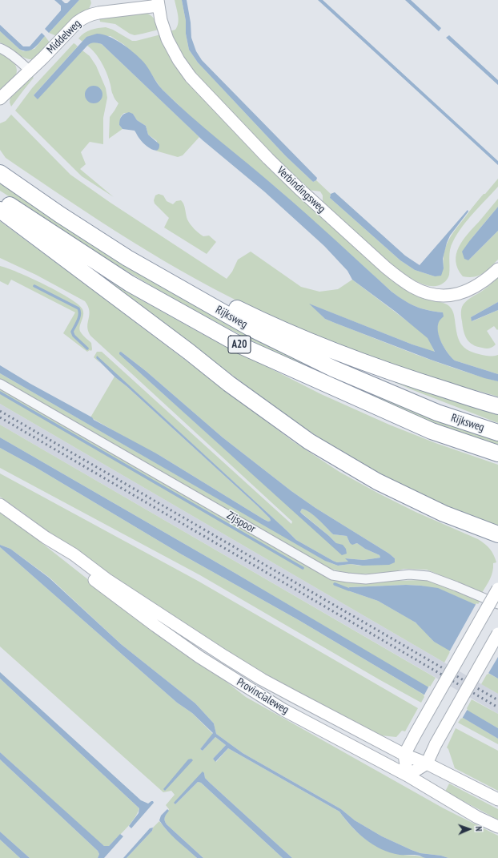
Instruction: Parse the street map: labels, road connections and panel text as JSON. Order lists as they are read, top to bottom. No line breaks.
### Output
{"streets":{"highway":["Rijksweg","A20"],"street":["Middelweg","Verbindingsweg","Zijspoor","Provincialeweg"]},"crossings":[["Middelweg","Verbindingsweg"],["Rijksweg","A20"]],"north":"right"}
